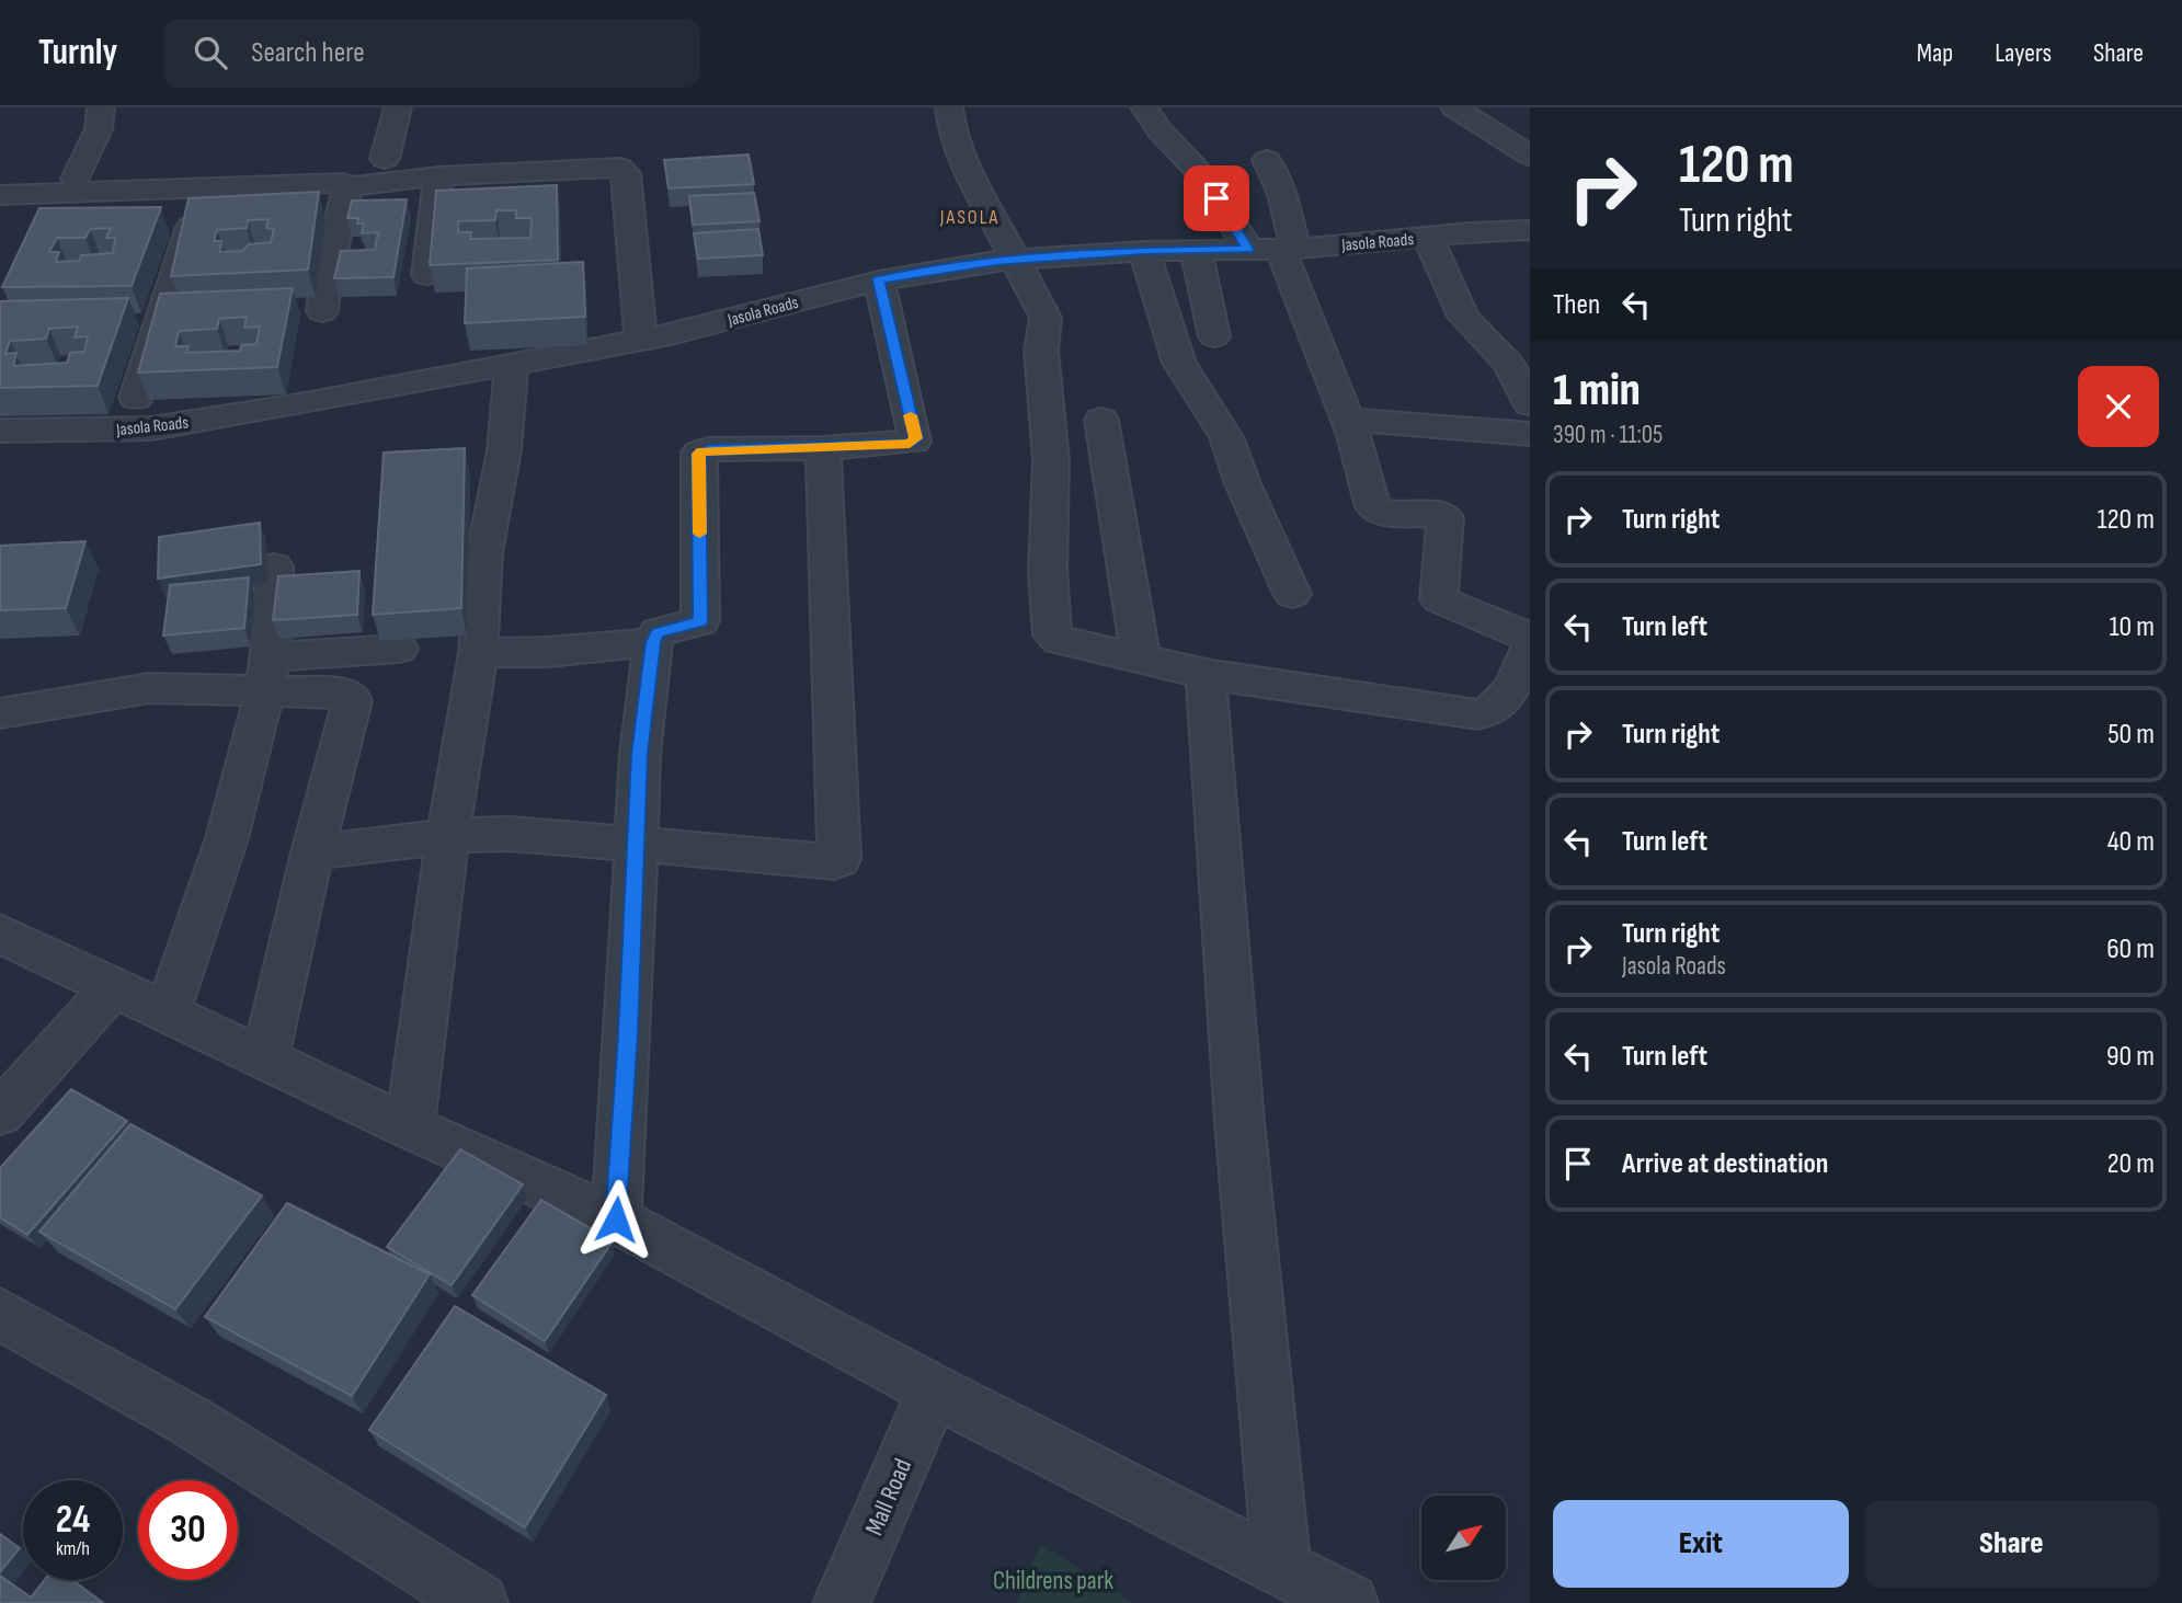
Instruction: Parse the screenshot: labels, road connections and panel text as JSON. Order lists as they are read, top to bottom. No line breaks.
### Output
{"streets":{"street":["Jasola Roads","Mall Road"]},"districts":["JASOLA"],"parks":["Childrens park"],"north":"top right","page":{"header":"Turnly","search":"Search here","nav":["Map","Layers","Share"],"turn":["120 m","Turn right"],"then":"Then","heading":["1 min","390 m · 11:05"],"list":[{"name":"Turn right","value":"120 m"},{"name":"Turn left","value":"10 m"},{"name":"Turn right","value":"50 m"},{"name":"Turn left","value":"40 m"},{"name":"Turn right","note":"Jasola Roads","value":"60 m"},{"name":"Turn left","value":"90 m"},{"name":"Arrive at destination","value":"20 m"}],"speed":"24 km/h","limit":"30","buttons":["Exit","Share"]}}
